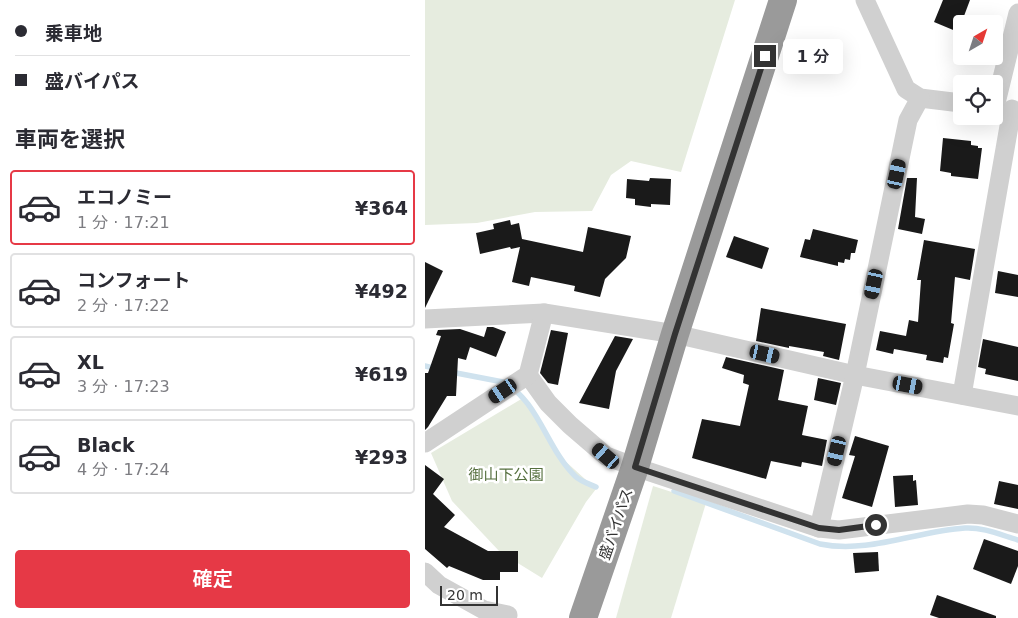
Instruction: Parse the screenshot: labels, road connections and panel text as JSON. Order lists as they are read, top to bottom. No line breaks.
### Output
{"streets":{"highway":["盛バイパス"]},"parks":["御山下公園"],"scale_bar":"20 m","north":"top right","page":{"banner":["乗車地","盛バイパス"],"bubble":"1 分","heading":"車両を選択","list":[{"name":"エコノミー","note":"1 分 · 17:21","value":"¥364"},{"name":"コンフォート","note":"2 分 · 17:22","value":"¥492"},{"name":"XL","note":"3 分 · 17:23","value":"¥619"},{"name":"Black","note":"4 分 · 17:24","value":"¥293"}],"buttons":"確定","scale":"20 m"}}
